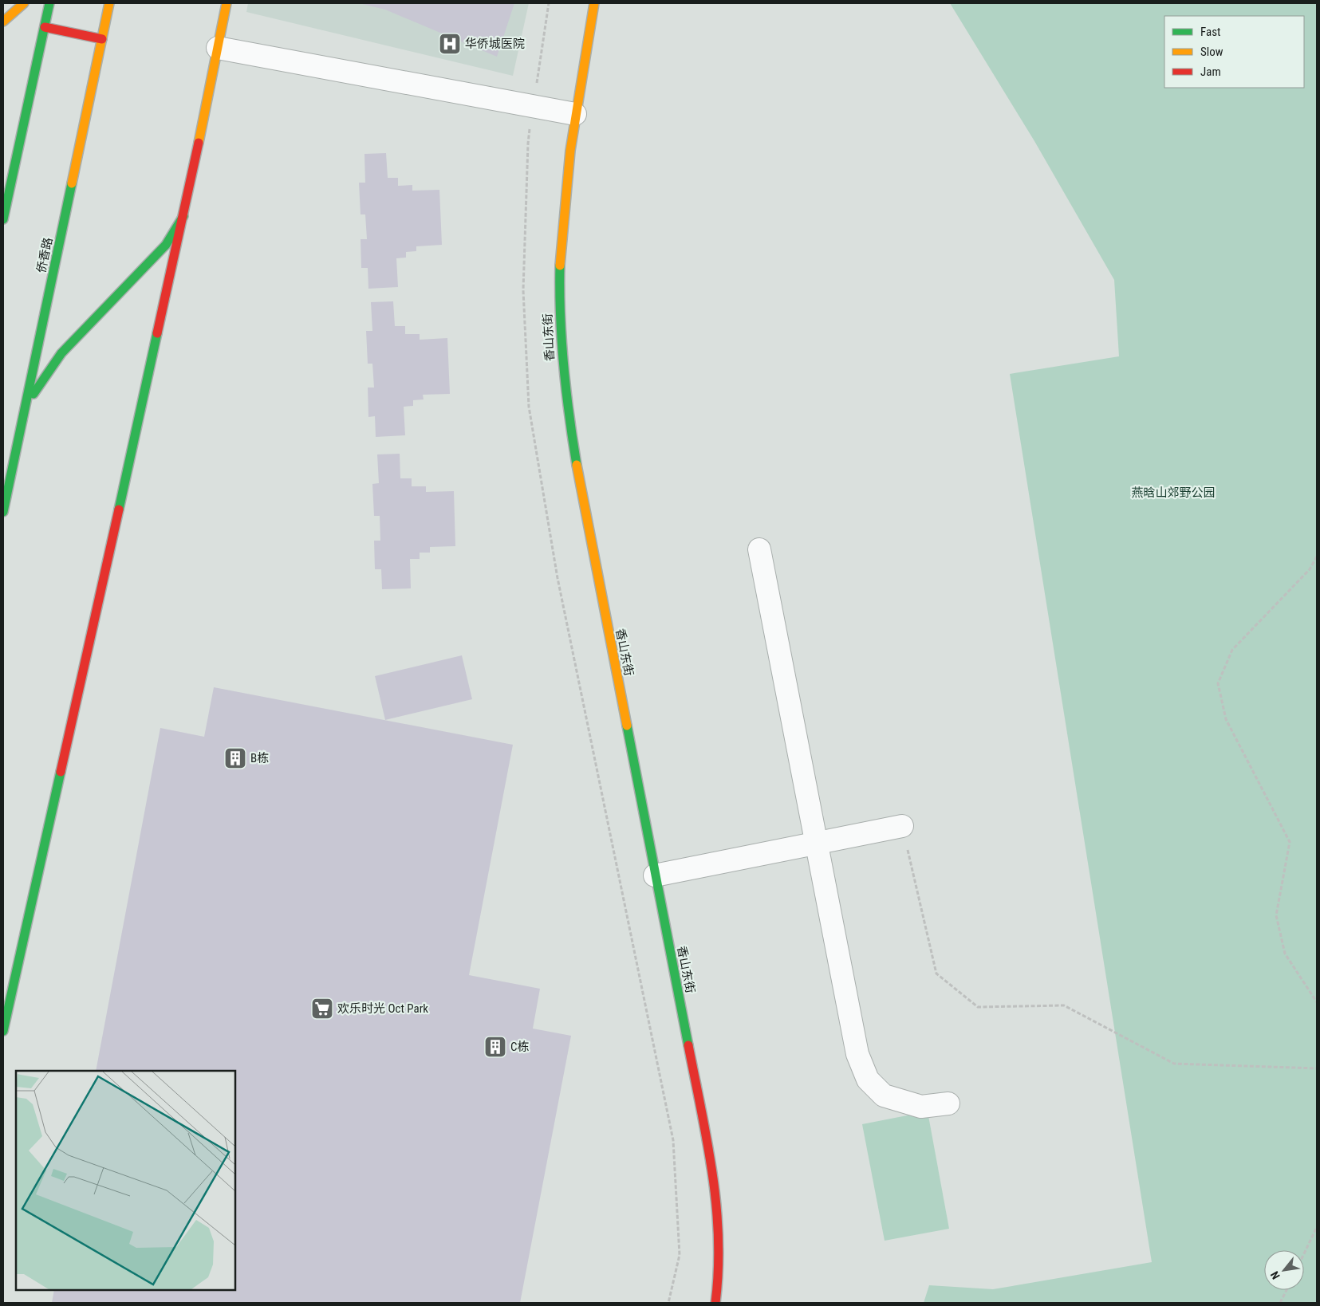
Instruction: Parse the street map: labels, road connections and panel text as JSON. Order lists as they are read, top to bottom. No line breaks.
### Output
{"streets":{"main road":["侨香路","香山东街"]},"parks":["燕晗山郊野公园"],"places":{"hospital":["华侨城医院"],"building":["B栋","C栋"],"supermarket":["欢乐时光 Oct Park"]},"legend":["Fast","Slow","Jam"],"north":"bottom left"}
